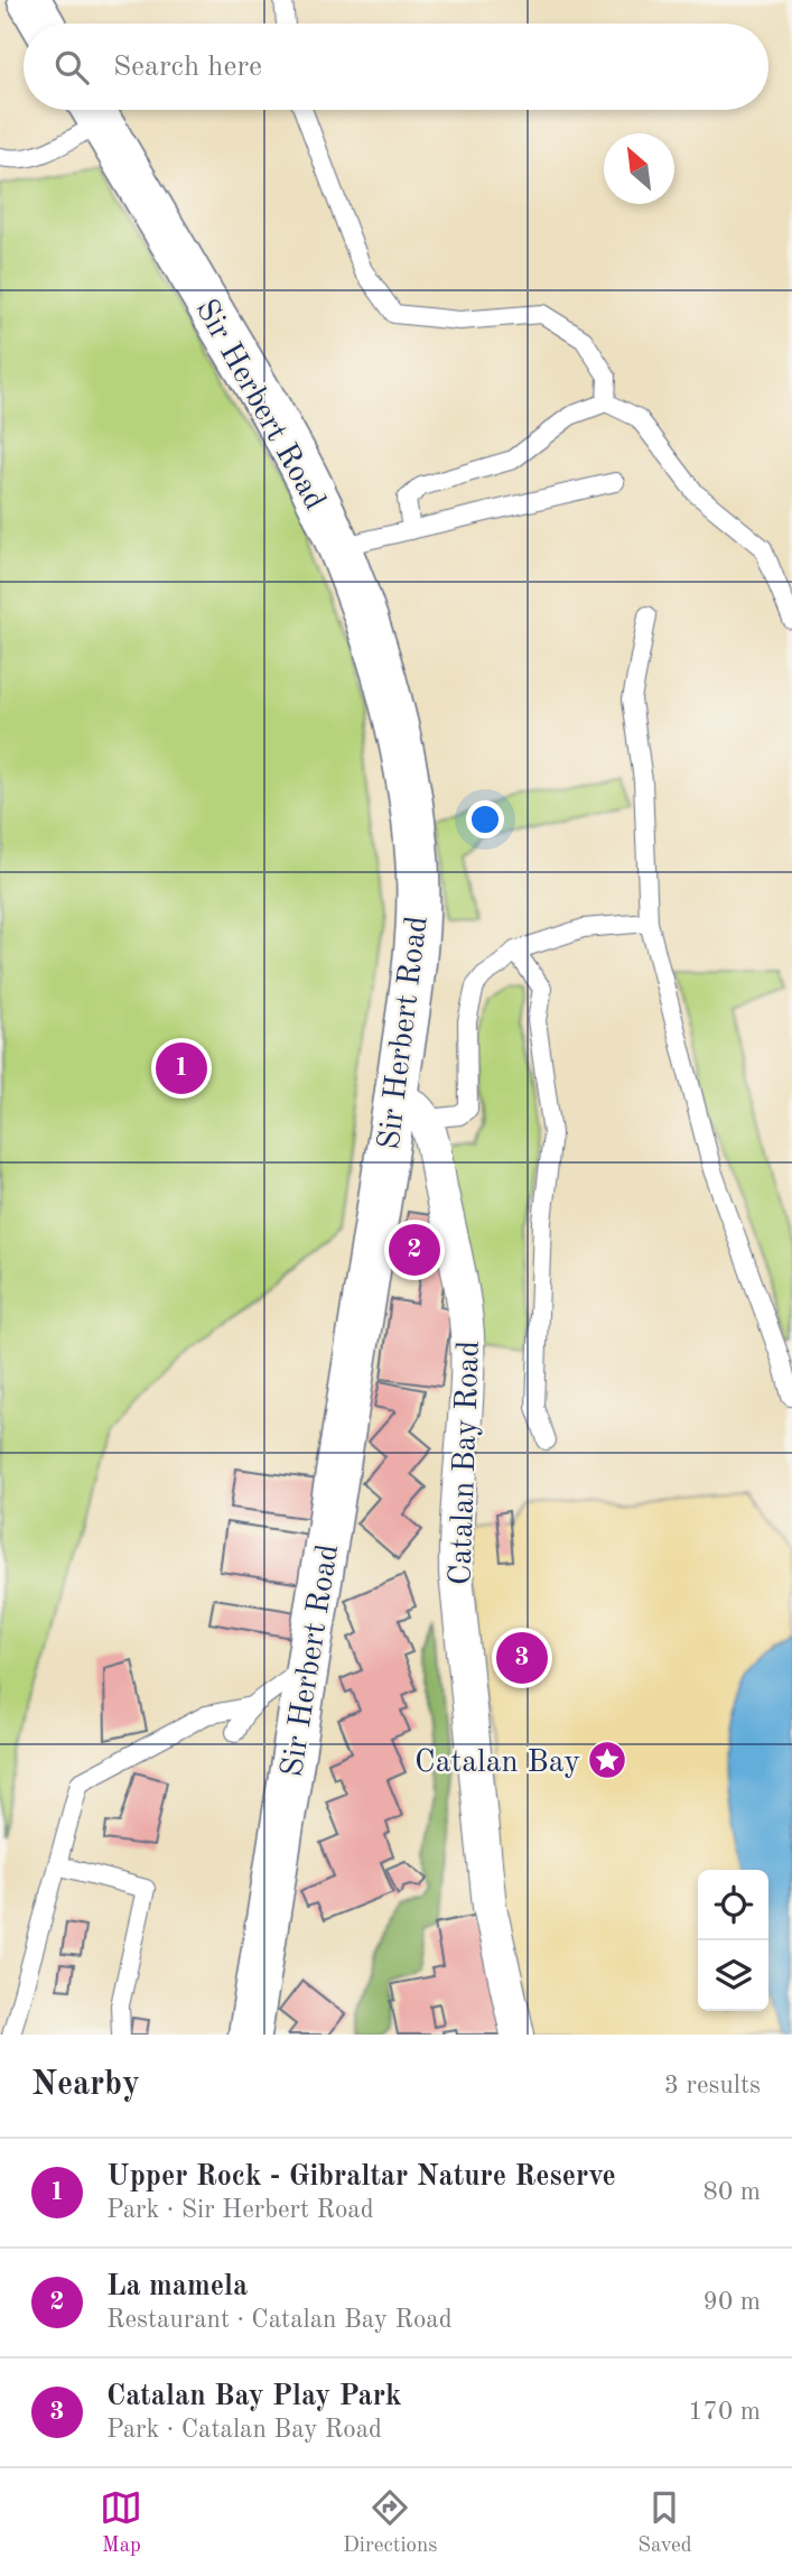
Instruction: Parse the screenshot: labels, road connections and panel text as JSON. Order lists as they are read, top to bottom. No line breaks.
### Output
{"streets":{"main road":["Sir Herbert Road"],"street":["Catalan Bay Road"]},"crossings":[["Sir Herbert Road","Catalan Bay Road"]],"places":{"place":["Catalan Bay"]},"north":"top left","page":{"search":"Search here","pins":["1","2","3"],"heading":["Nearby","3 results"],"list":[{"mark":"1","name":"Upper Rock - Gibraltar Nature Reserve","note":"Park · Sir Herbert Road","value":"80 m"},{"mark":"2","name":"La mamela","note":"Restaurant · Catalan Bay Road","value":"90 m"},{"mark":"3","name":"Catalan Bay Play Park","note":"Park · Catalan Bay Road","value":"170 m"}],"nav":["Map","Directions","Saved"]}}
